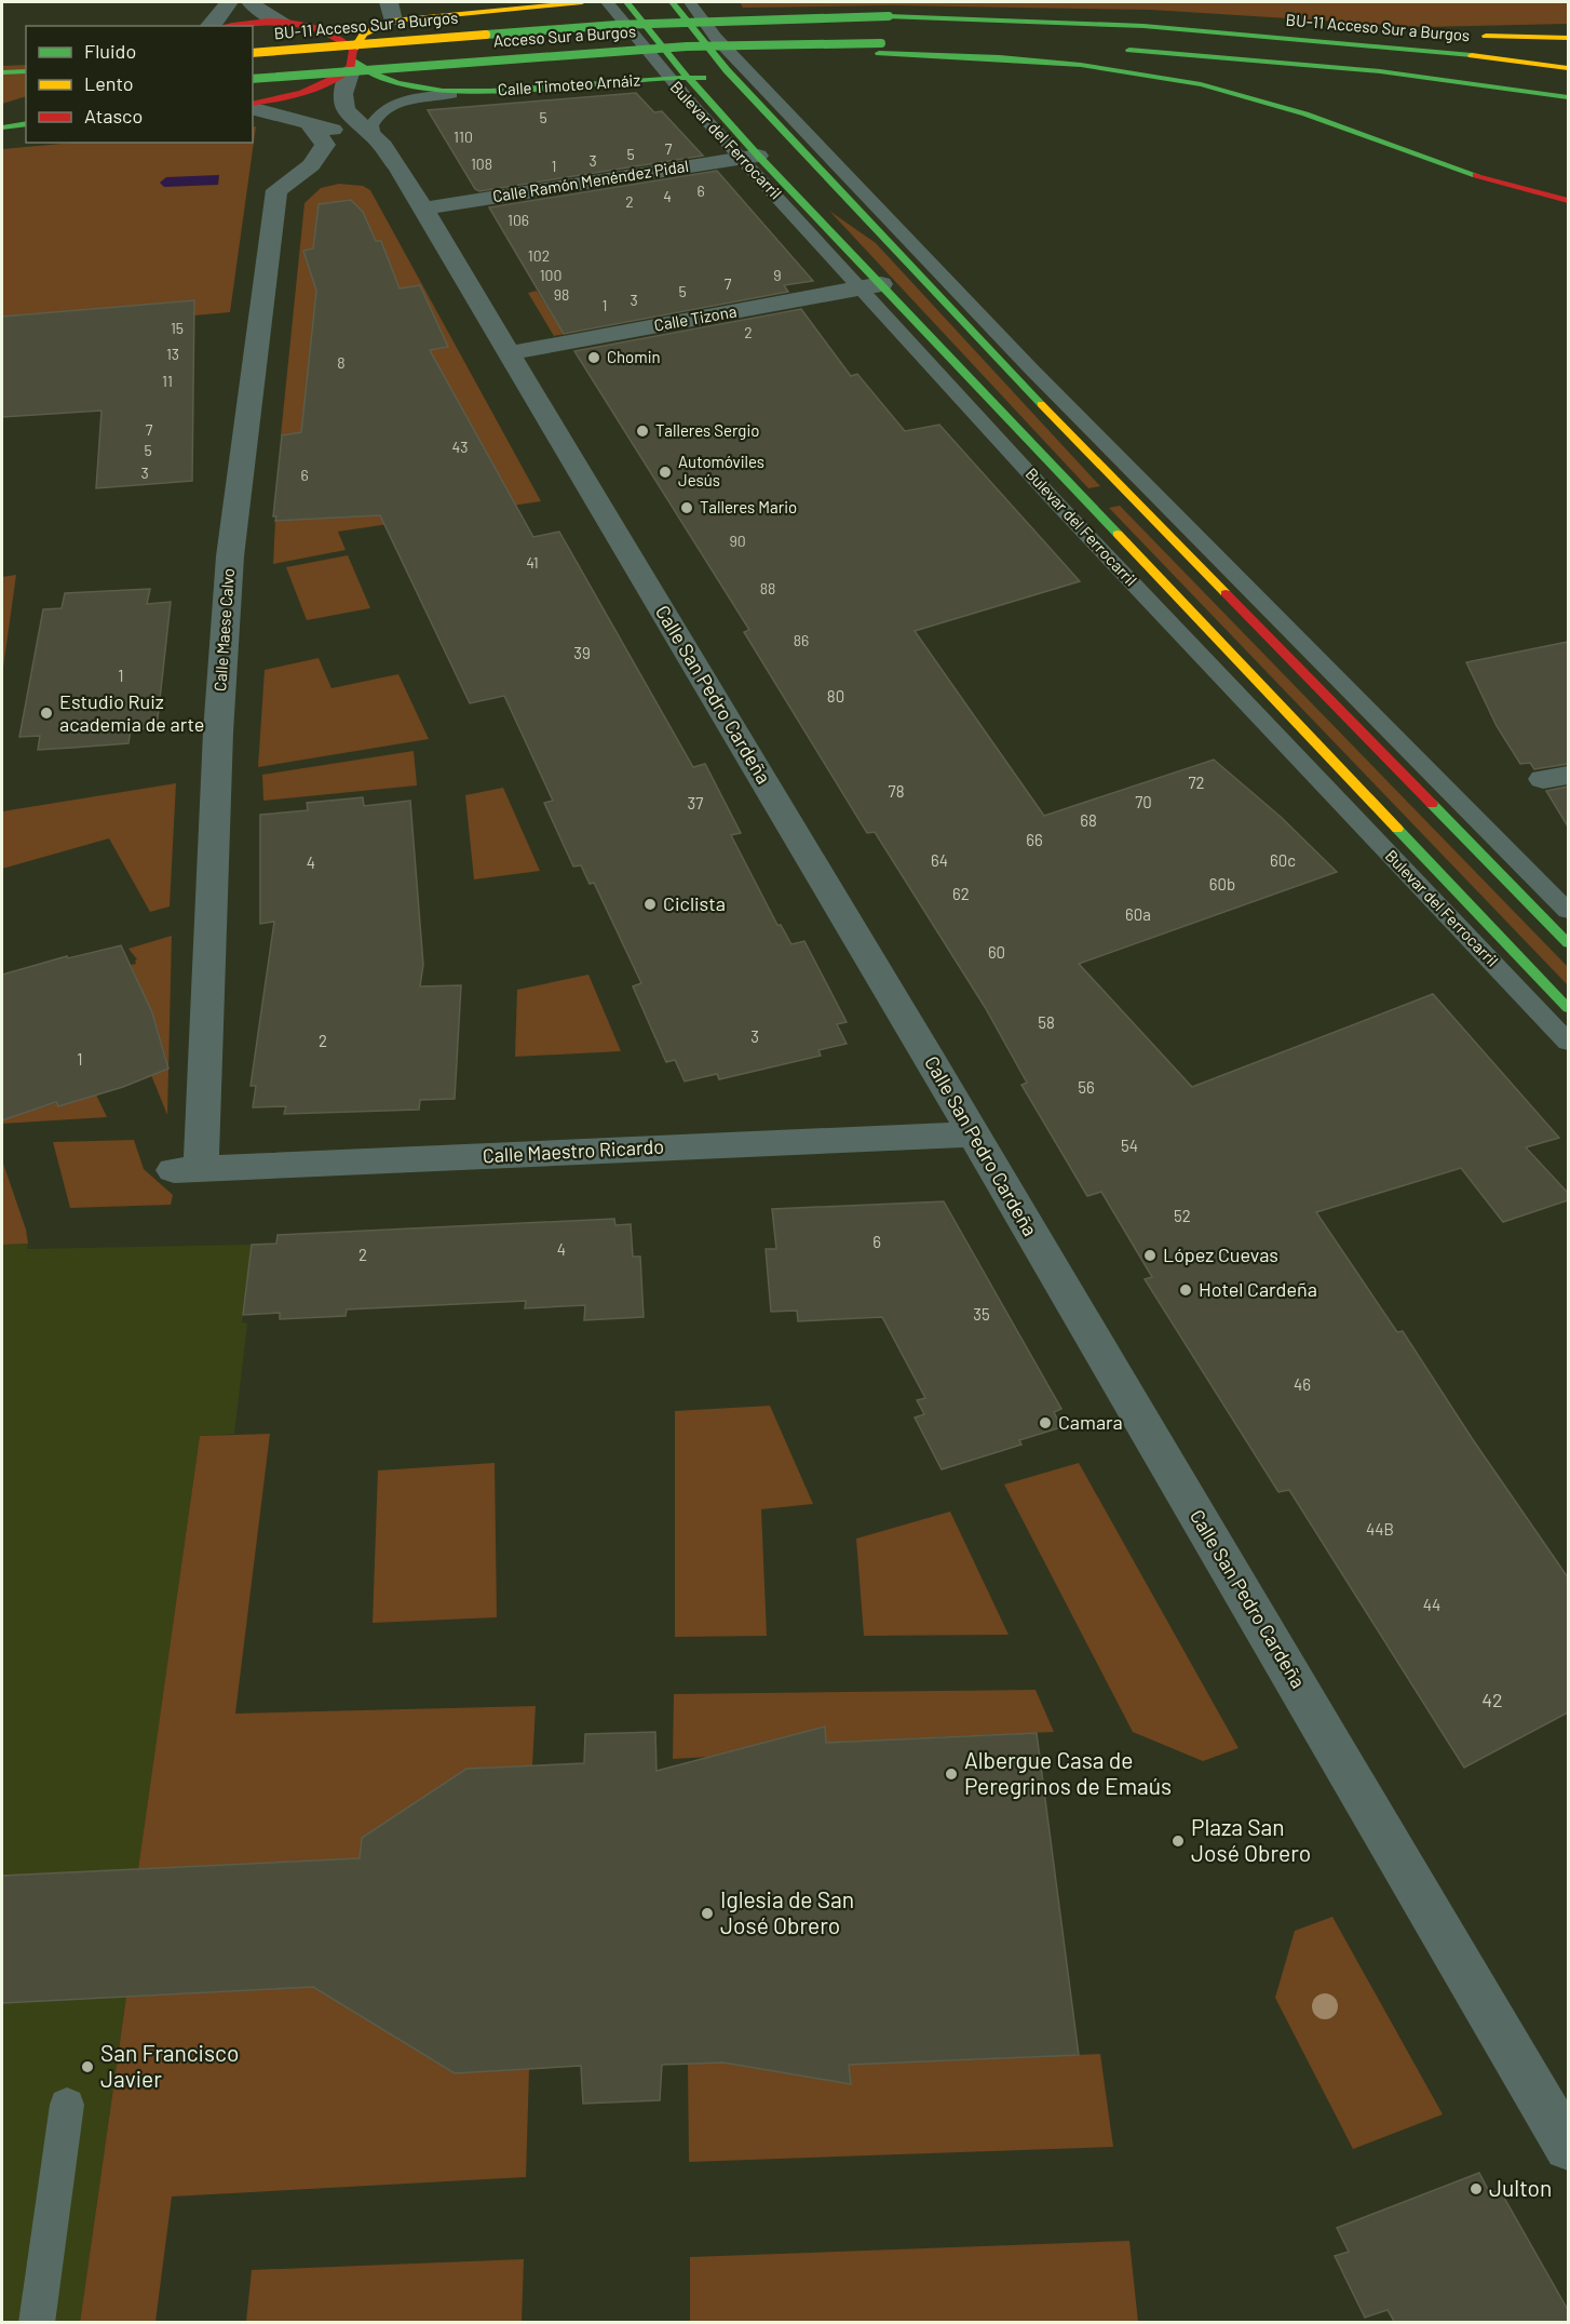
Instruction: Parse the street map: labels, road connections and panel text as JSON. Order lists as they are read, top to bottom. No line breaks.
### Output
{"streets":{"main road":["BU-11 Acceso Sur a Burgos","Calle Timoteo Arnáiz","Bulevar del Ferrocarril"],"street":["Calle Ramón Menéndez Pidal","Calle Tizona","Calle Maese Calvo","Calle San Pedro Cardeña","Calle Maestro Ricardo"]},"crossings":[["Calle Timoteo Arnáiz","Bulevar del Ferrocarril"],["Calle Timoteo Arnáiz","Calle San Pedro Cardeña"],["Bulevar del Ferrocarril","Calle Ramón Menéndez Pidal"],["Bulevar del Ferrocarril","Calle Tizona"],["Calle Ramón Menéndez Pidal","Calle San Pedro Cardeña"],["Calle Tizona","Calle San Pedro Cardeña"],["Calle Maese Calvo","Calle Maestro Ricardo"],["Calle San Pedro Cardeña","Calle Maestro Ricardo"]],"places":["Chomin","Talleres Sergio","Automóviles Jesús","Talleres Mario","Estudio Ruiz academia de arte","Ciclista","López Cuevas","Hotel Cardeña","Camara","Albergue Casa de Peregrinos de Emaús","Plaza San José Obrero","Iglesia de San José Obrero","San Francisco Javier","Julton"],"house_numbers":["5","110","7","5","3","108","1","6","4","2","106","102","100","9","7","5","98","3","1","15","2","13","8","11","7","43","5","3","6","90","41","88","86","39","1","80","72","78","70","37","68","66","64","60c","4","60b","62","60a","60","58","3","2","1","56","54","52","6","4","2","35","46","44B","44","42"],"legend":["Fluido","Lento","Atasco"]}
